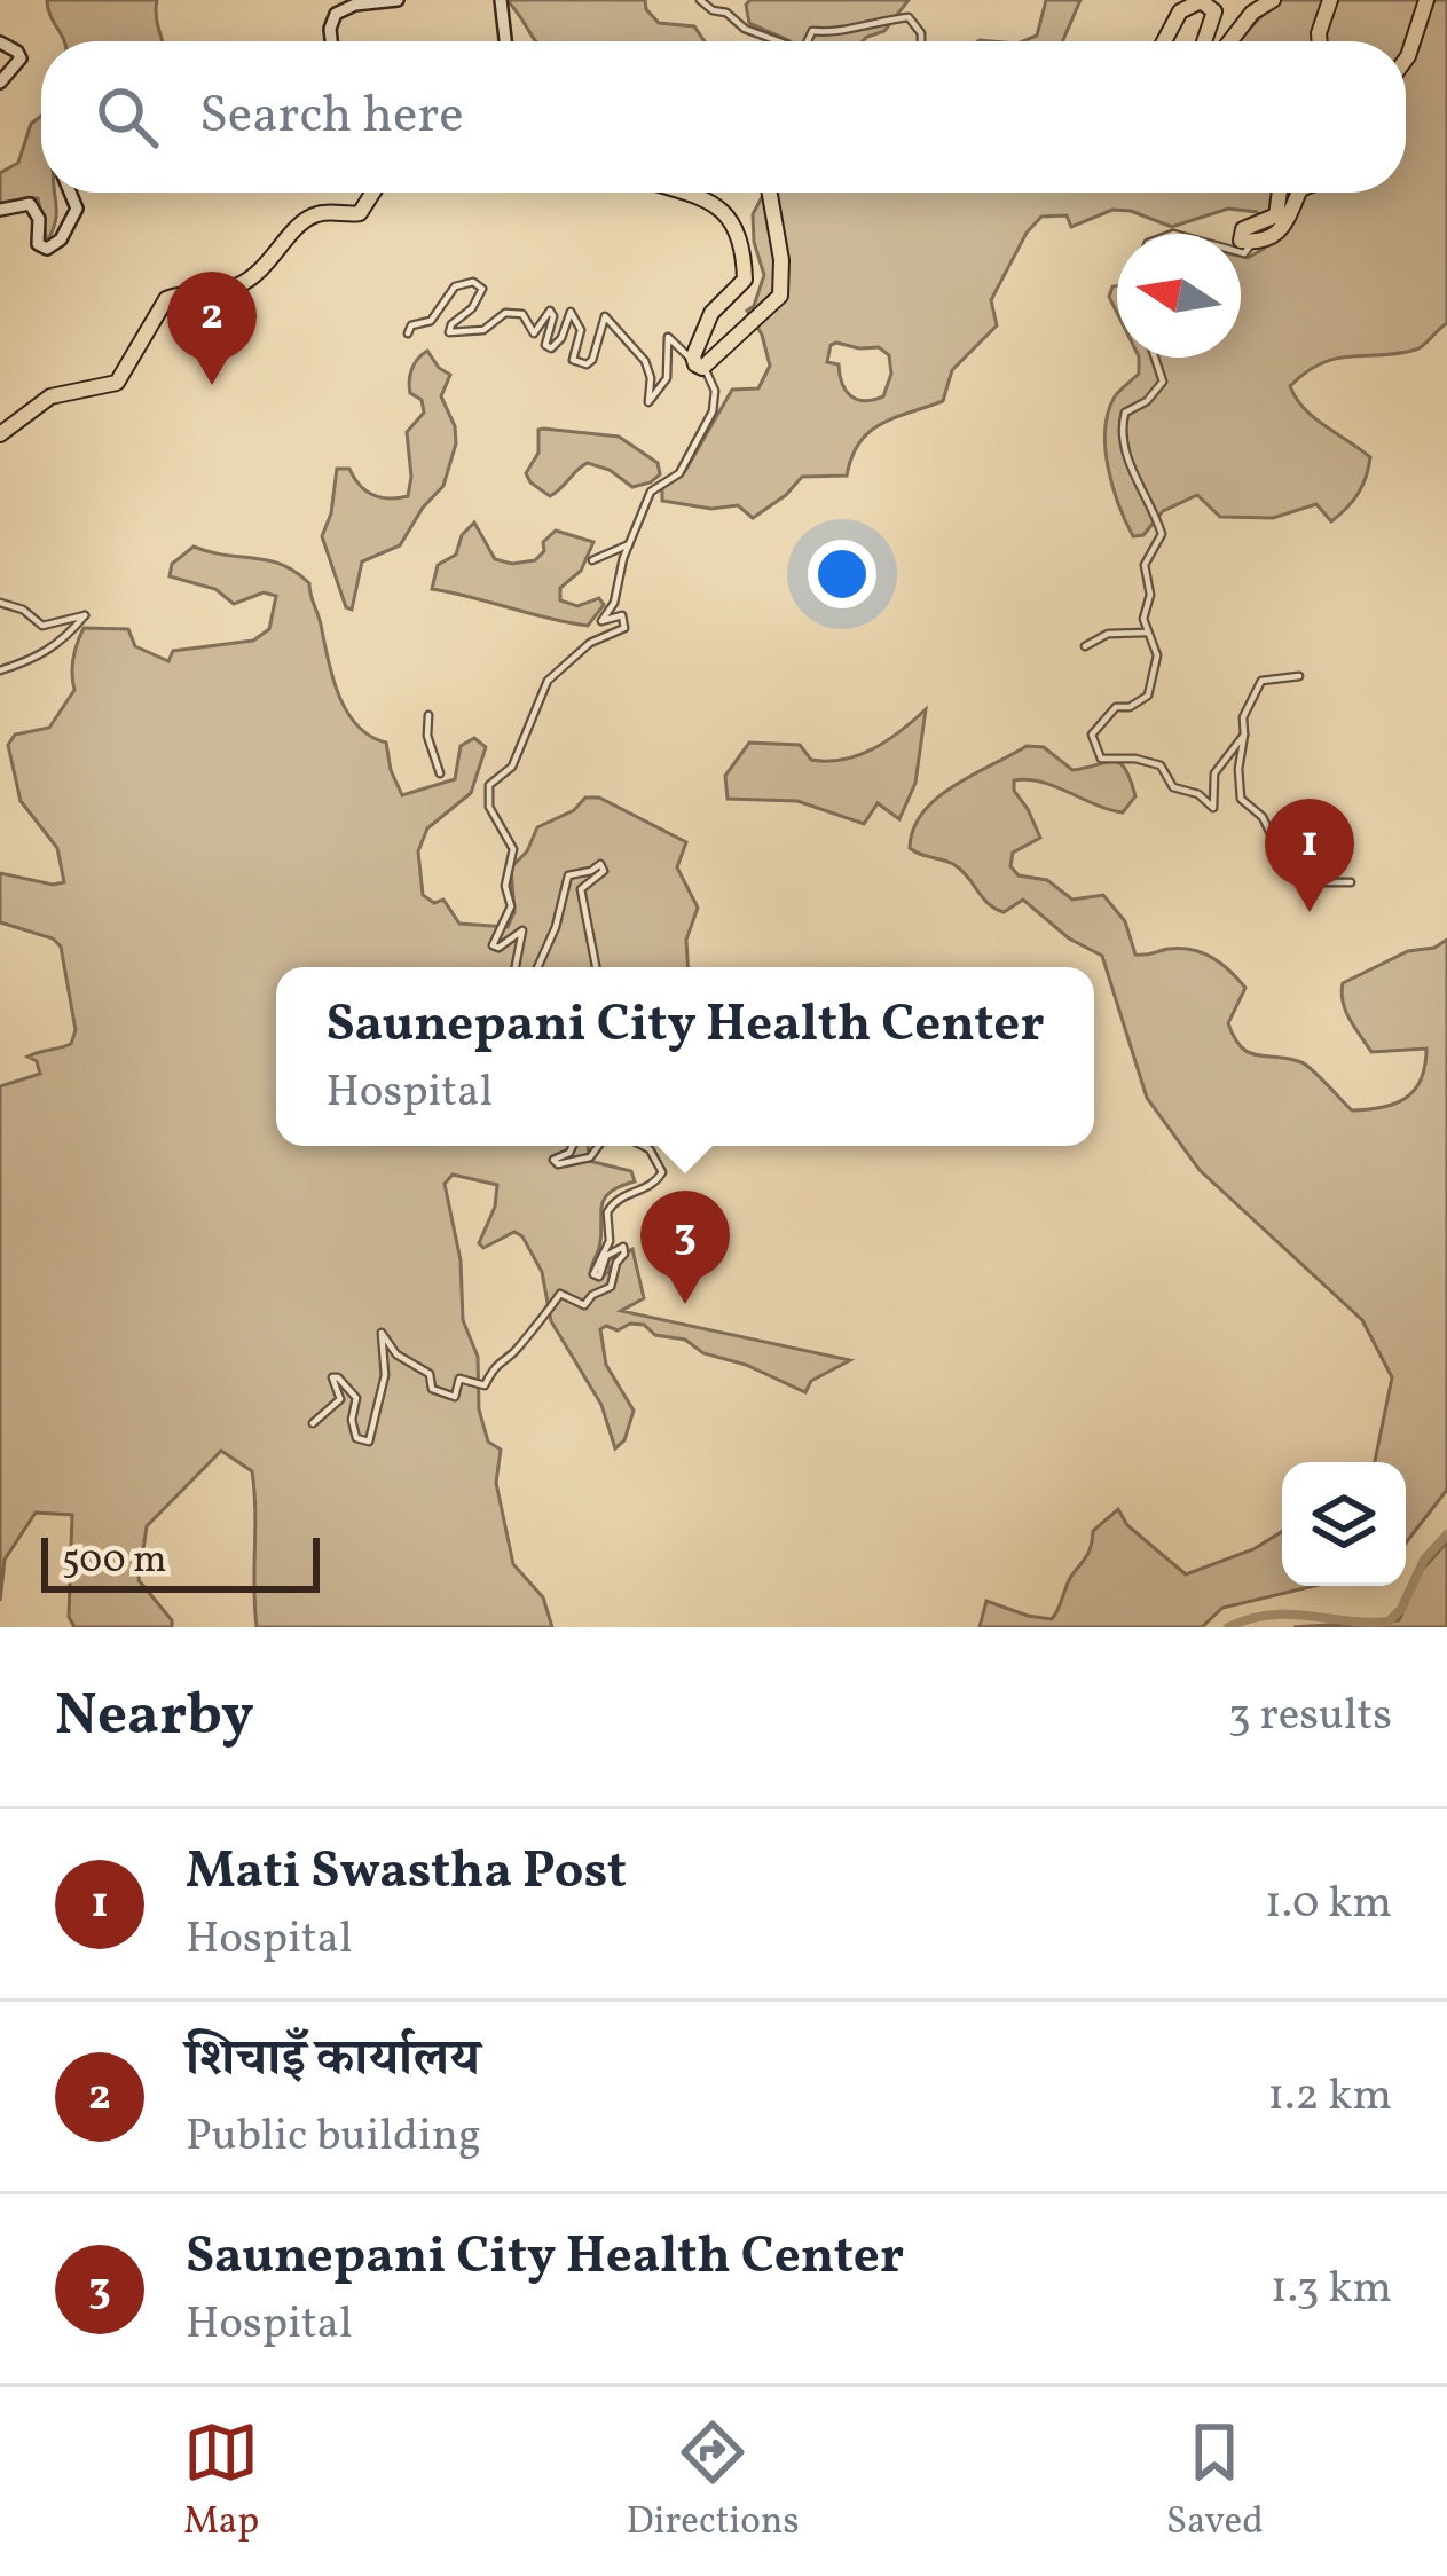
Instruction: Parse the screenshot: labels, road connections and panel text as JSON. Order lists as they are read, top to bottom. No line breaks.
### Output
{"scale_bar":"500 m","north":"left","page":{"search":"Search here","pins":["2","1","3"],"popup":["Saunepani City Health Center","Hospital"],"scale":"500 m","heading":["Nearby","3 results"],"list":[{"mark":"1","name":"Mati Swastha Post","note":"Hospital","value":"1.0 km"},{"mark":"2","name":"शिचाइँ कार्यालय","note":"Public building","value":"1.2 km"},{"mark":"3","name":"Saunepani City Health Center","note":"Hospital","value":"1.3 km"}],"nav":["Map","Directions","Saved"]}}
